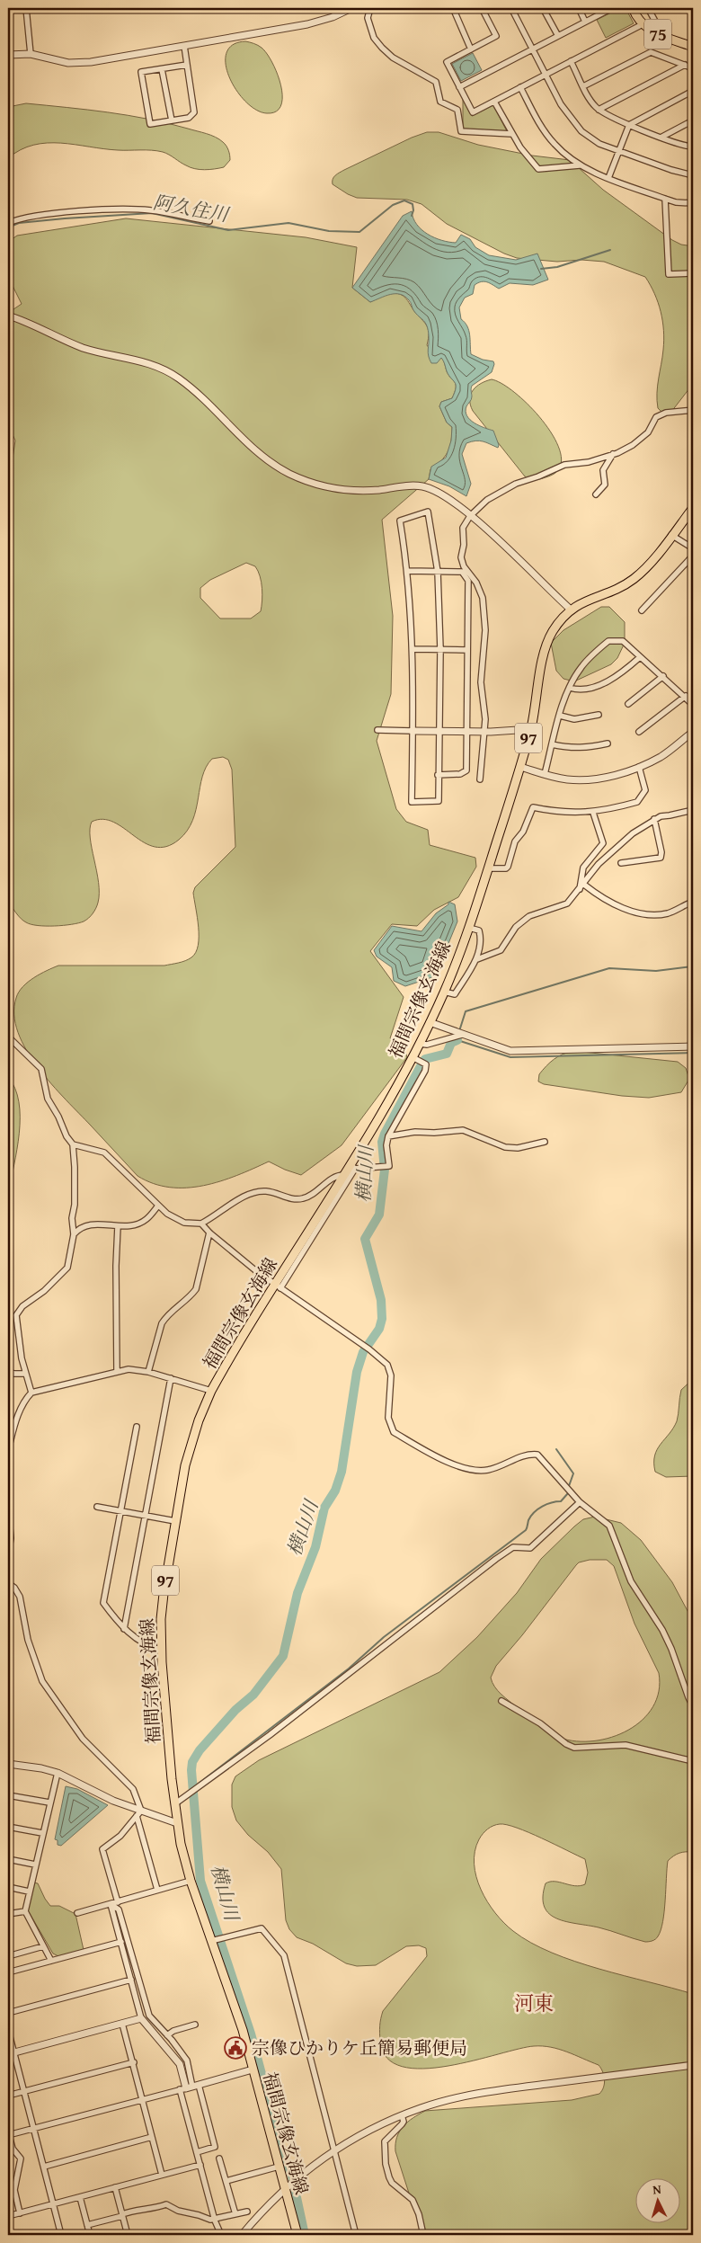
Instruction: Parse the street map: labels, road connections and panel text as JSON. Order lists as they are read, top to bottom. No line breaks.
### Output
{"streets":{"main road":["75","97","福間宗像玄海線"]},"districts":["河東"],"water":["阿久住川","横山川"],"places":{"public building":["宗像ひかりケ丘簡易郵便局"]},"north":"top"}
